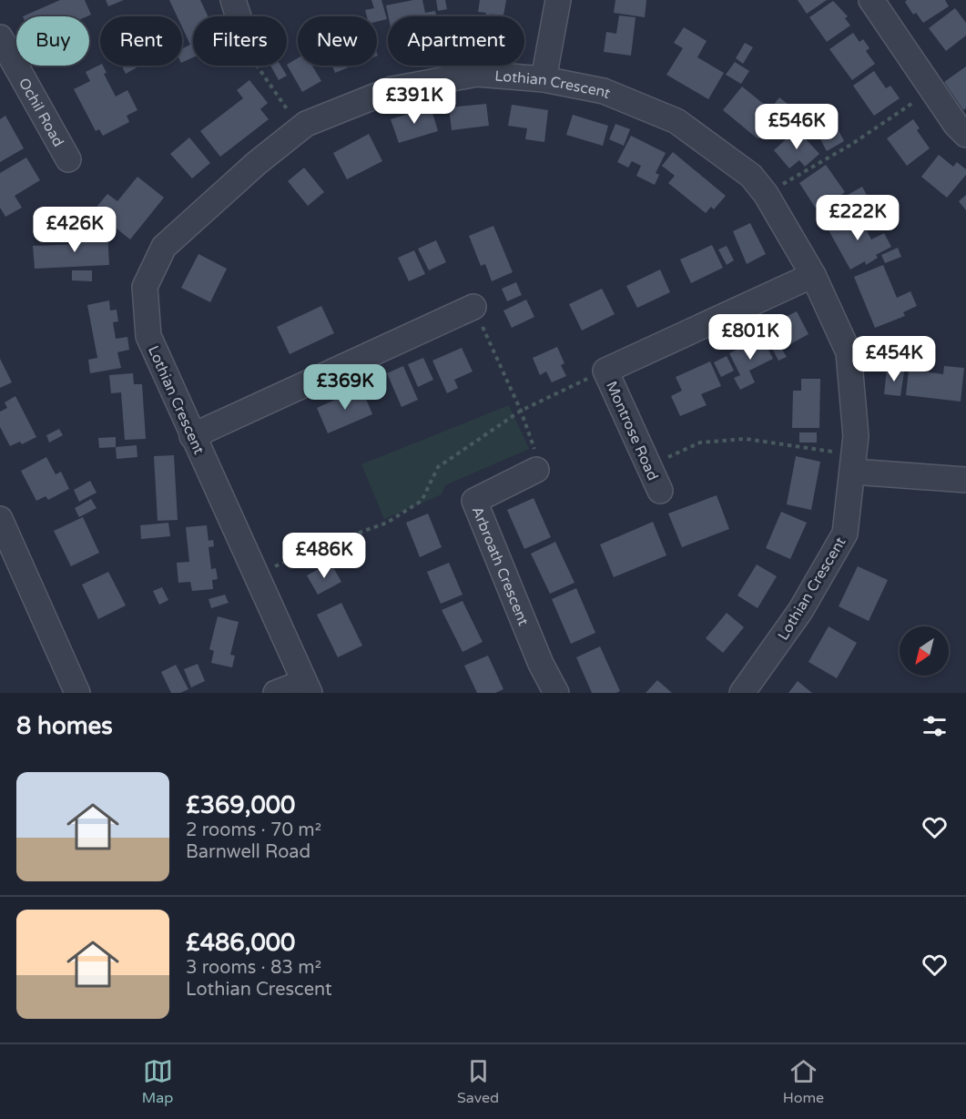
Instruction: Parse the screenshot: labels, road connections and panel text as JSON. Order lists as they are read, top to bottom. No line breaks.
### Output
{"streets":{"street":["Lothian Crescent","Ochil Road","Montrose Road","Arbroath Crescent"]},"crossings":[["Lothian Crescent","Montrose Road"]],"north":"bottom left","page":{"chip":["Buy","Rent","Filters","New","Apartment"],"price":["£391K","£546K","£222K","£426K","£801K","£454K","£369K","£486K"],"heading":"8 homes","list":[{"name":"£369,000","note":"2 rooms · 70 m² · Barnwell Road"},{"name":"£486,000","note":"3 rooms · 83 m² · Lothian Crescent"}],"tabs":["Map","Saved","Home"]}}
